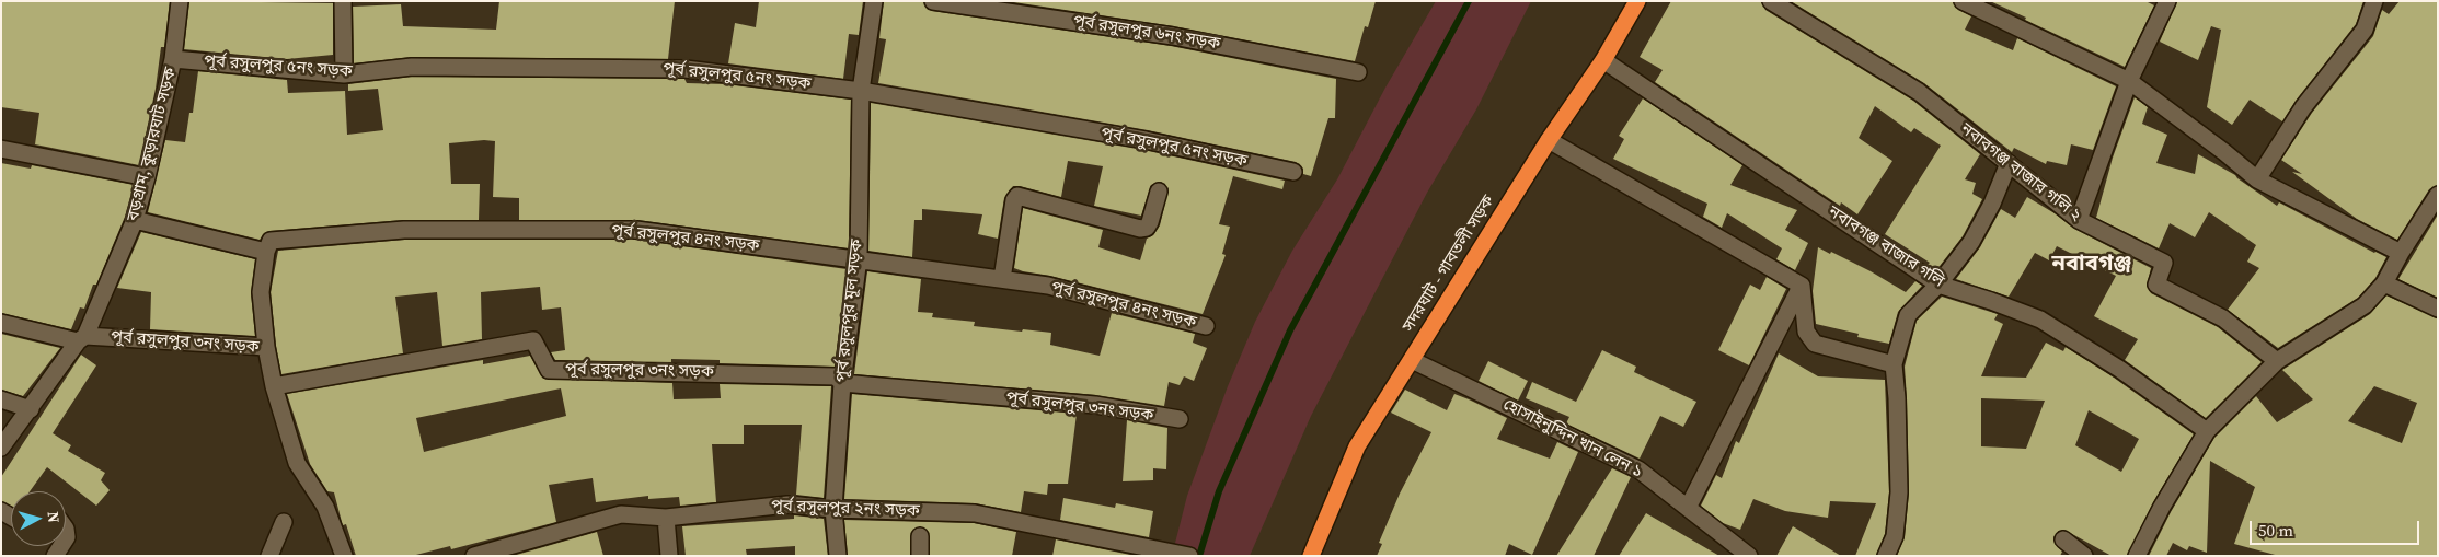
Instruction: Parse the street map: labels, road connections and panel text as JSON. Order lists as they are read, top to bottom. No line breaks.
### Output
{"streets":{"highway":["সদরঘাট - গাবতলী সড়ক"],"street":["পূর্ব রসুলপুর ৬নং সড়ক","পূর্ব রসুলপুর ৫নং সড়ক","বড়গ্রাম, কুড়ারঘাট সড়ক","নবাবগঞ্জ বাজার গলি ২","পূর্ব রসুলপুর ৪নং সড়ক","নবাবগঞ্জ বাজার গলি","পূর্ব রসুলপুর মূল সড়ক","পূর্ব রসুলপুর ৩নং সড়ক","হোসাইনুদ্দিন খান লেন ১","পূর্ব রসুলপুর ২নং সড়ক"]},"crossings":[["পূর্ব রসুলপুর ৫নং সড়ক","বড়গ্রাম, কুড়ারঘাট সড়ক"],["পূর্ব রসুলপুর ৫নং সড়ক","পূর্ব রসুলপুর মূল সড়ক"],["বড়গ্রাম, কুড়ারঘাট সড়ক","পূর্ব রসুলপুর ৩নং সড়ক"],["পূর্ব রসুলপুর ৪নং সড়ক","পূর্ব রসুলপুর মূল সড়ক"],["নবাবগঞ্জ বাজার গলি","সদরঘাট - গাবতলী সড়ক"],["সদরঘাট - গাবতলী সড়ক","হোসাইনুদ্দিন খান লেন ১"],["পূর্ব রসুলপুর মূল সড়ক","পূর্ব রসুলপুর ৩নং সড়ক"],["পূর্ব রসুলপুর মূল সড়ক","পূর্ব রসুলপুর ২নং সড়ক"]],"districts":["নবাবগঞ্জ"],"scale_bar":"50 m","north":"right"}
